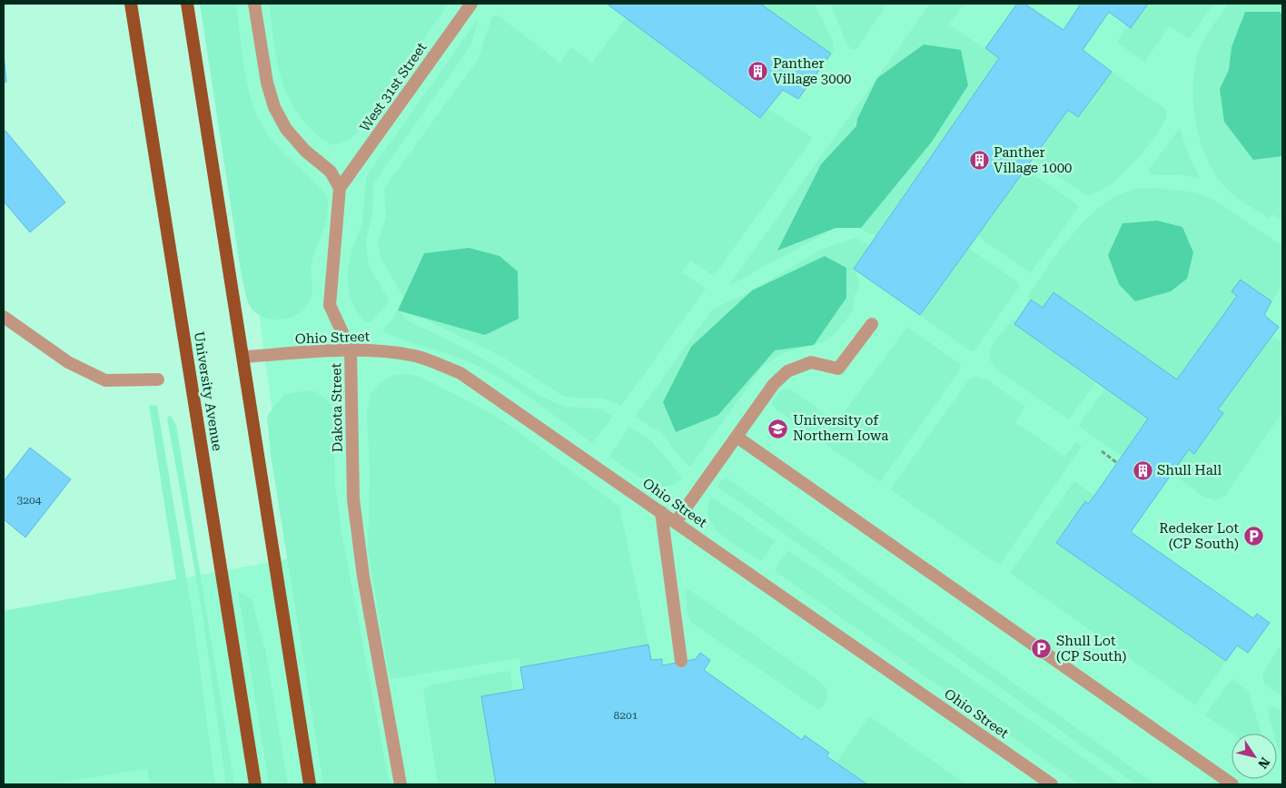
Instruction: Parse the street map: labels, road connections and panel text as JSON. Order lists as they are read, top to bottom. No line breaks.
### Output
{"streets":{"main road":["University Avenue"],"street":["West 31st Street","Ohio Street","Dakota Street"]},"crossings":[["West 31st Street","Dakota Street"],["Ohio Street","Dakota Street"]],"places":{"building":["Panther Village 3000","Panther Village 1000","Shull Hall"],"school or university":["University of Northern Iowa"],"parking":["Redeker Lot (CP South)","Shull Lot (CP South)"]},"house_numbers":["3204","8201"],"north":"bottom right"}
